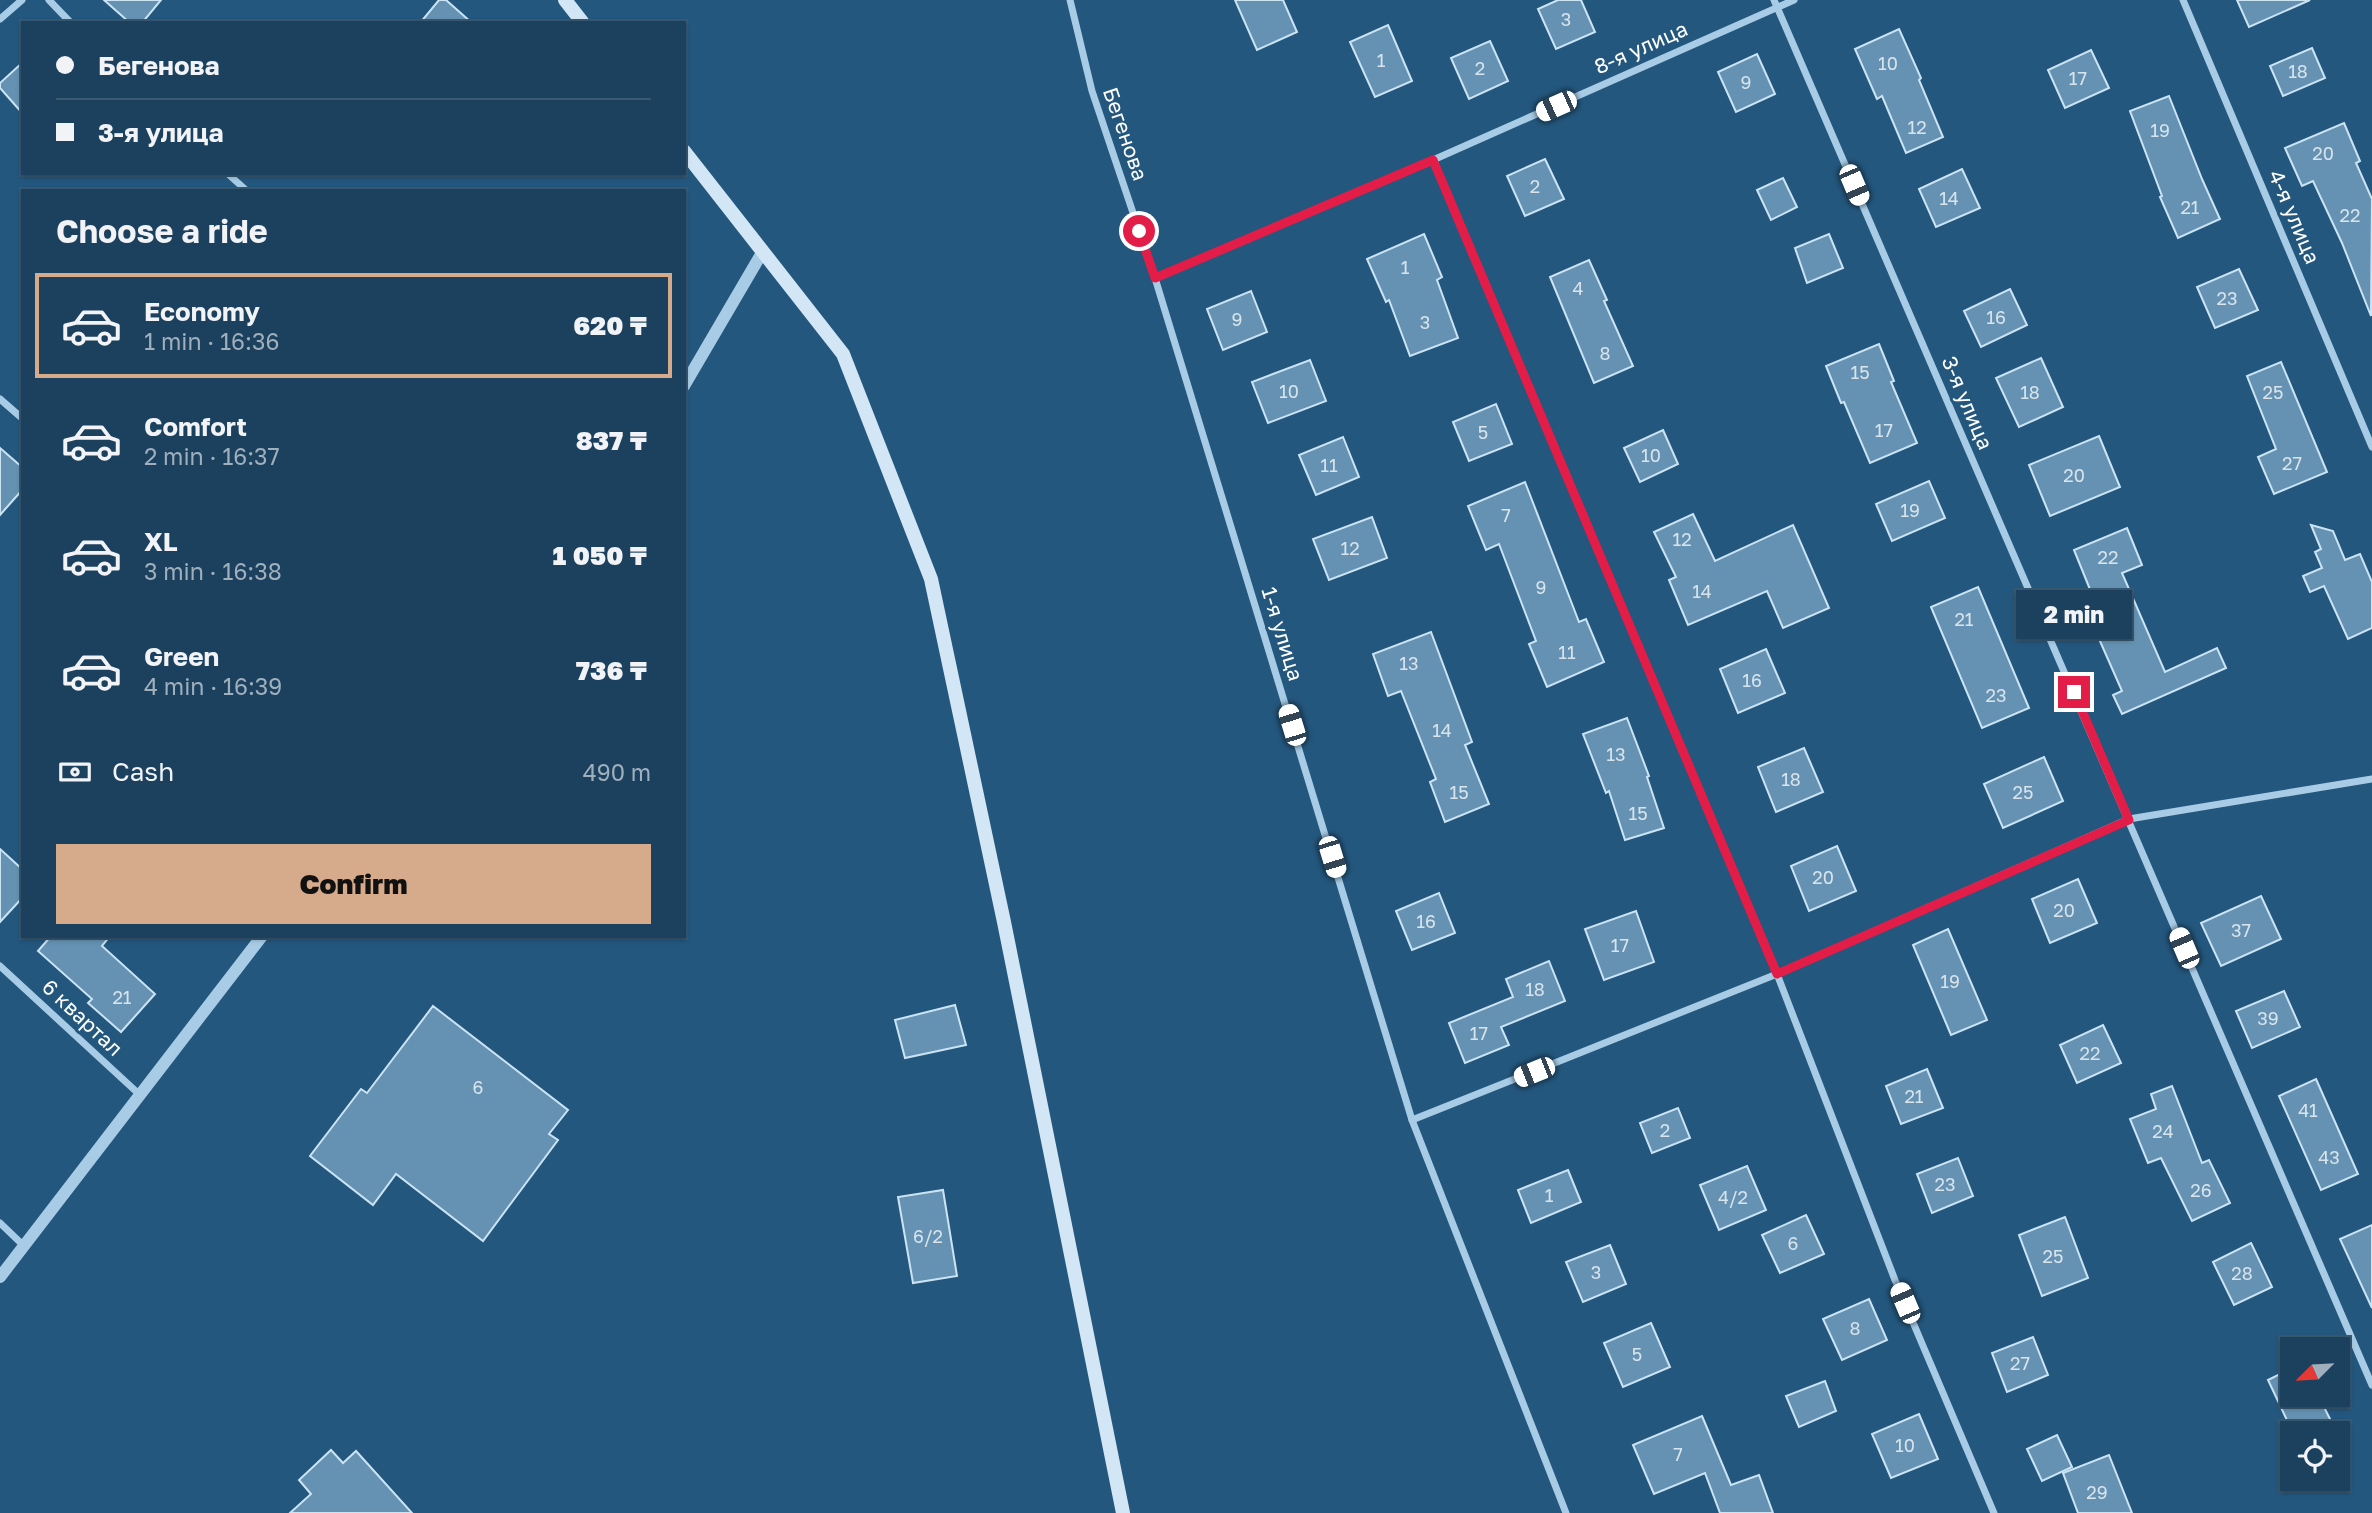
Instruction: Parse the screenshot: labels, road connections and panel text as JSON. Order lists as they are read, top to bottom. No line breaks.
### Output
{"streets":{"street":["8-я улица","Бегенова","4-я улица","3-я улица","1-я улица","6 квартал"]},"crossings":[["8-я улица","Бегенова"],["8-я улица","3-я улица"],["8-я улица","1-я улица"],["Бегенова","1-я улица"]],"house_numbers":["3","1","10","2","18","17","9","12","19","20","2","14","21","22","1","4","23","16","9","3","8","15","10","18","25","17","5","10","27","11","20","19","7","12","12","22","9","14","21","11","13","16","23","14","13","18","15","25","15","20","20","16","37","17","19","18","21","39","17","22","6","21","41","2","24","43","23","26","1","4/2","6/2","6","25","3","28","8","5","27","10","7","29"],"north":"bottom left","page":{"banner":["Бегенова","3-я улица"],"heading":"Choose a ride","list":[{"name":"Economy","note":"1 min · 16:36","value":"620 ₸"},{"name":"Comfort","note":"2 min · 16:37","value":"837 ₸"},{"name":"XL","note":"3 min · 16:38","value":"1 050 ₸"},{"name":"Green","note":"4 min · 16:39","value":"736 ₸"}],"bubble":"2 min","pay":["Cash","490 m"],"buttons":"Confirm"}}
